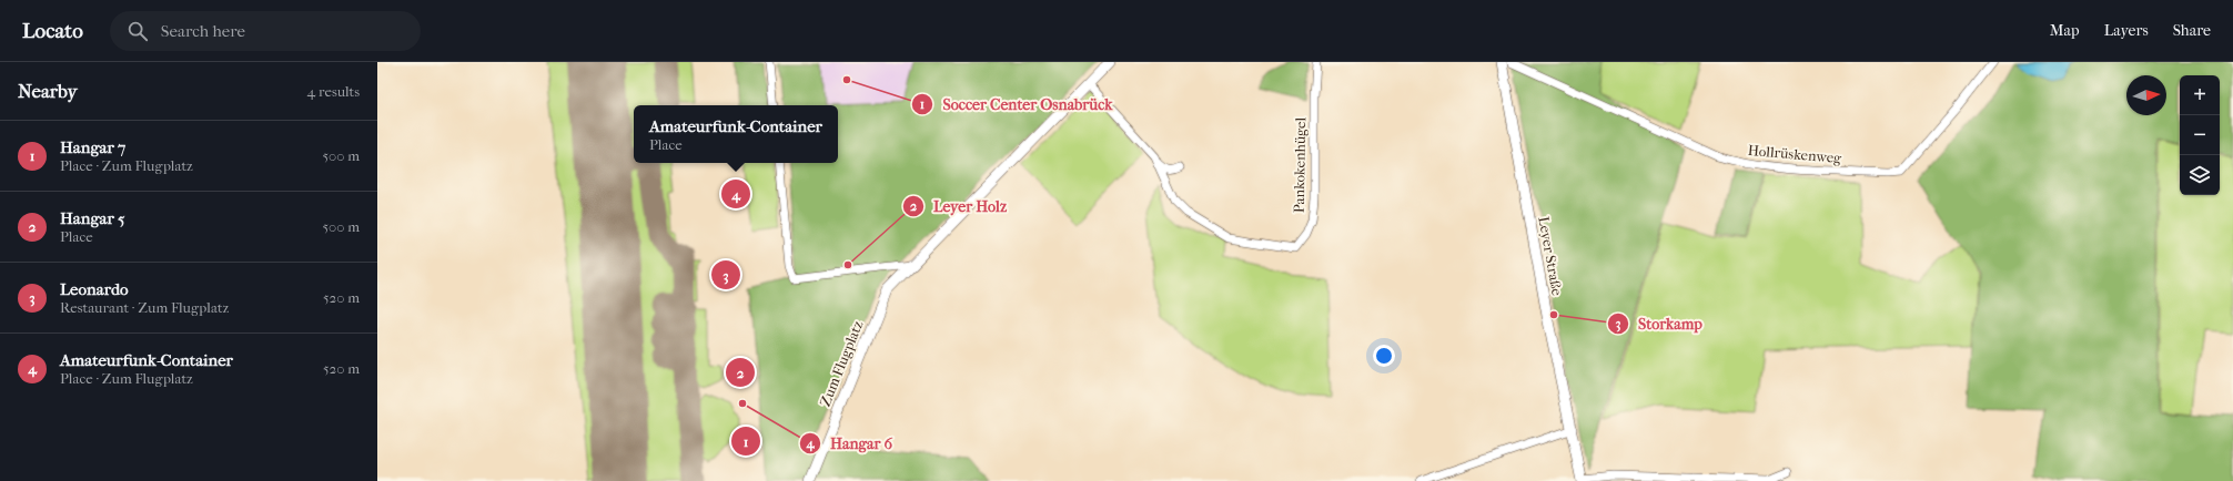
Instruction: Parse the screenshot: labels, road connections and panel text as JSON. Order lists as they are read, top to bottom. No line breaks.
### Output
{"streets":{"street":["Hollrüskenweg","Pankokenhügel","Leyer Straße","Zum Flugplatz"]},"crossings":[["Pankokenhügel","Zum Flugplatz"]],"places":["Soccer Center Osnabrück","Leyer Holz","Storkamp","Hangar 6"],"north":"right","page":{"header":"Locato","search":"Search here","nav":["Map","Layers","Share"],"heading":["Nearby","4 results"],"map_buttons":["+","−"],"popup":["Amateurfunk-Container","Place"],"list":[{"mark":"1","name":"Hangar 7","note":"Place · Zum Flugplatz","value":"500 m"},{"mark":"2","name":"Hangar 5","note":"Place","value":"500 m"},{"mark":"3","name":"Leonardo","note":"Restaurant · Zum Flugplatz","value":"520 m"},{"mark":"4","name":"Amateurfunk-Container","note":"Place · Zum Flugplatz","value":"520 m"}],"pins":["4","3","2","1"]}}
